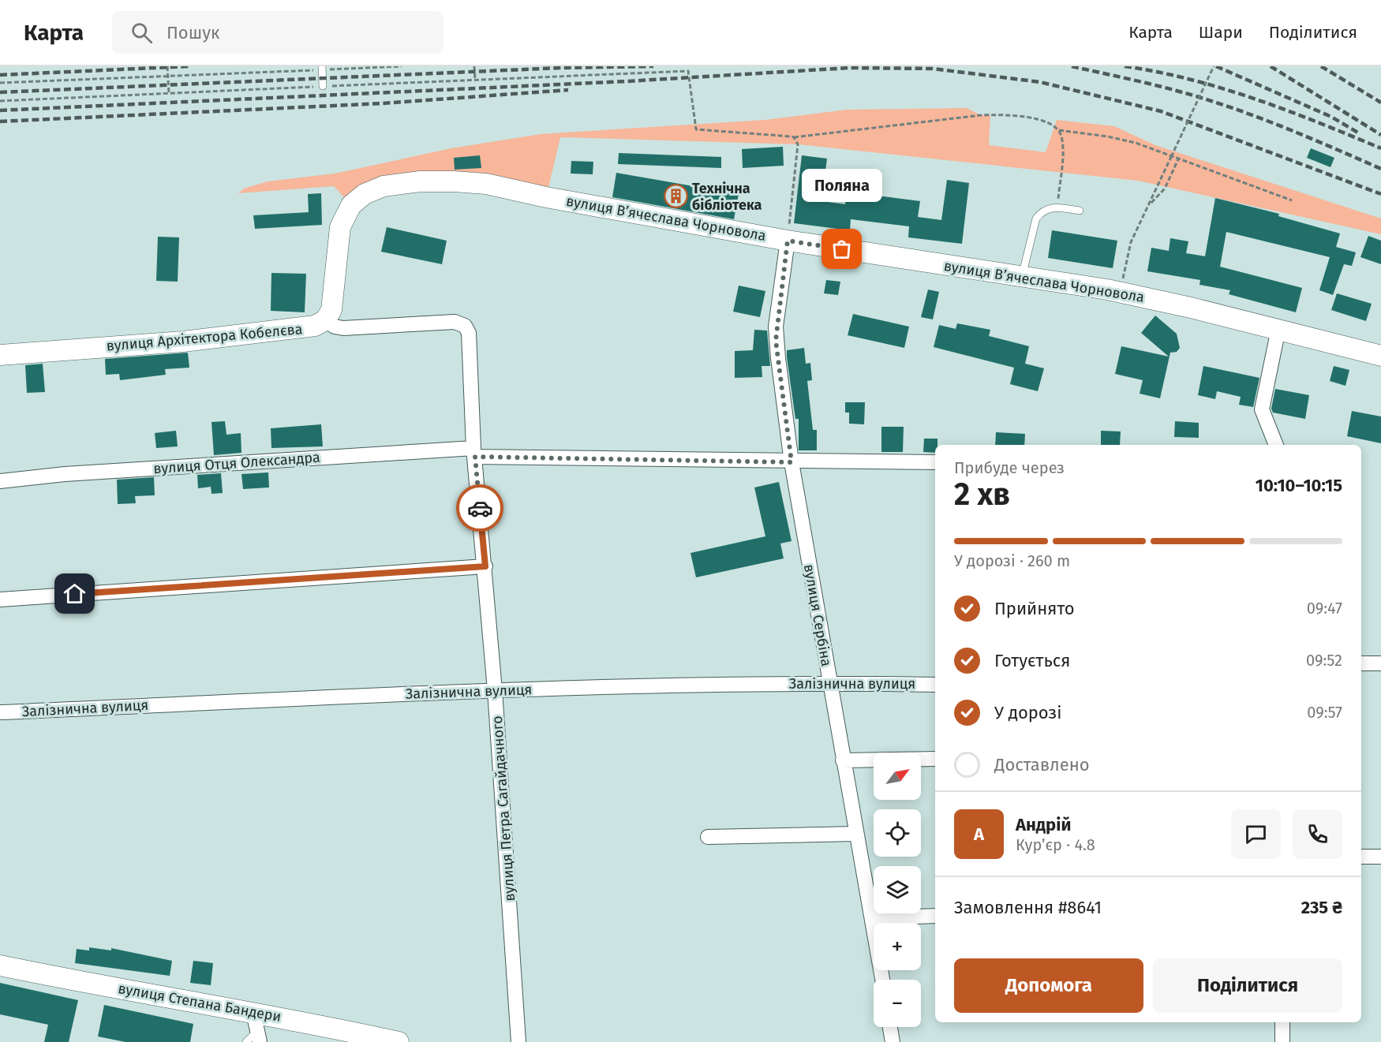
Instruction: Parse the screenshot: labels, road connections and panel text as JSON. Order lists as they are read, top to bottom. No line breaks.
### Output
{"streets":{"street":["вулиця Вʼячеслава Чорновола","вулиця Архітектора Кобелєва","вулиця Отця Олександра","вулиця Сербіна","Залізнична вулиця","вулиця Петра Сагайдачного","вулиця Степана Бандери"]},"crossings":[["вулиця Вʼячеслава Чорновола","вулиця Архітектора Кобелєва"],["вулиця Вʼячеслава Чорновола","вулиця Сербіна"],["вулиця Вʼячеслава Чорновола","вулиця Петра Сагайдачного"],["вулиця Архітектора Кобелєва","вулиця Петра Сагайдачного"],["вулиця Отця Олександра","вулиця Сербіна"],["вулиця Отця Олександра","вулиця Петра Сагайдачного"],["вулиця Сербіна","Залізнична вулиця"],["Залізнична вулиця","вулиця Петра Сагайдачного"]],"places":{"building":["Технічна бібліотека"],"other":["Поляна"]},"north":"top right","page":{"header":"Карта","search":"Пошук","nav":["Карта","Шари","Поділитися"],"bubble":"Поляна","heading":["2 хв","Прибуде через","10:10–10:15"],"panel":["Андрій","Кур’єр · 4.8","Замовлення #8641","235 ₴"],"bar":"У дорозі · 260 m","list":[["Прийнято","09:47"],["Готується","09:52"],["У дорозі","09:57"],"Доставлено"],"map_buttons":["+","−"],"round":"А","buttons":["Допомога","Поділитися"]}}
